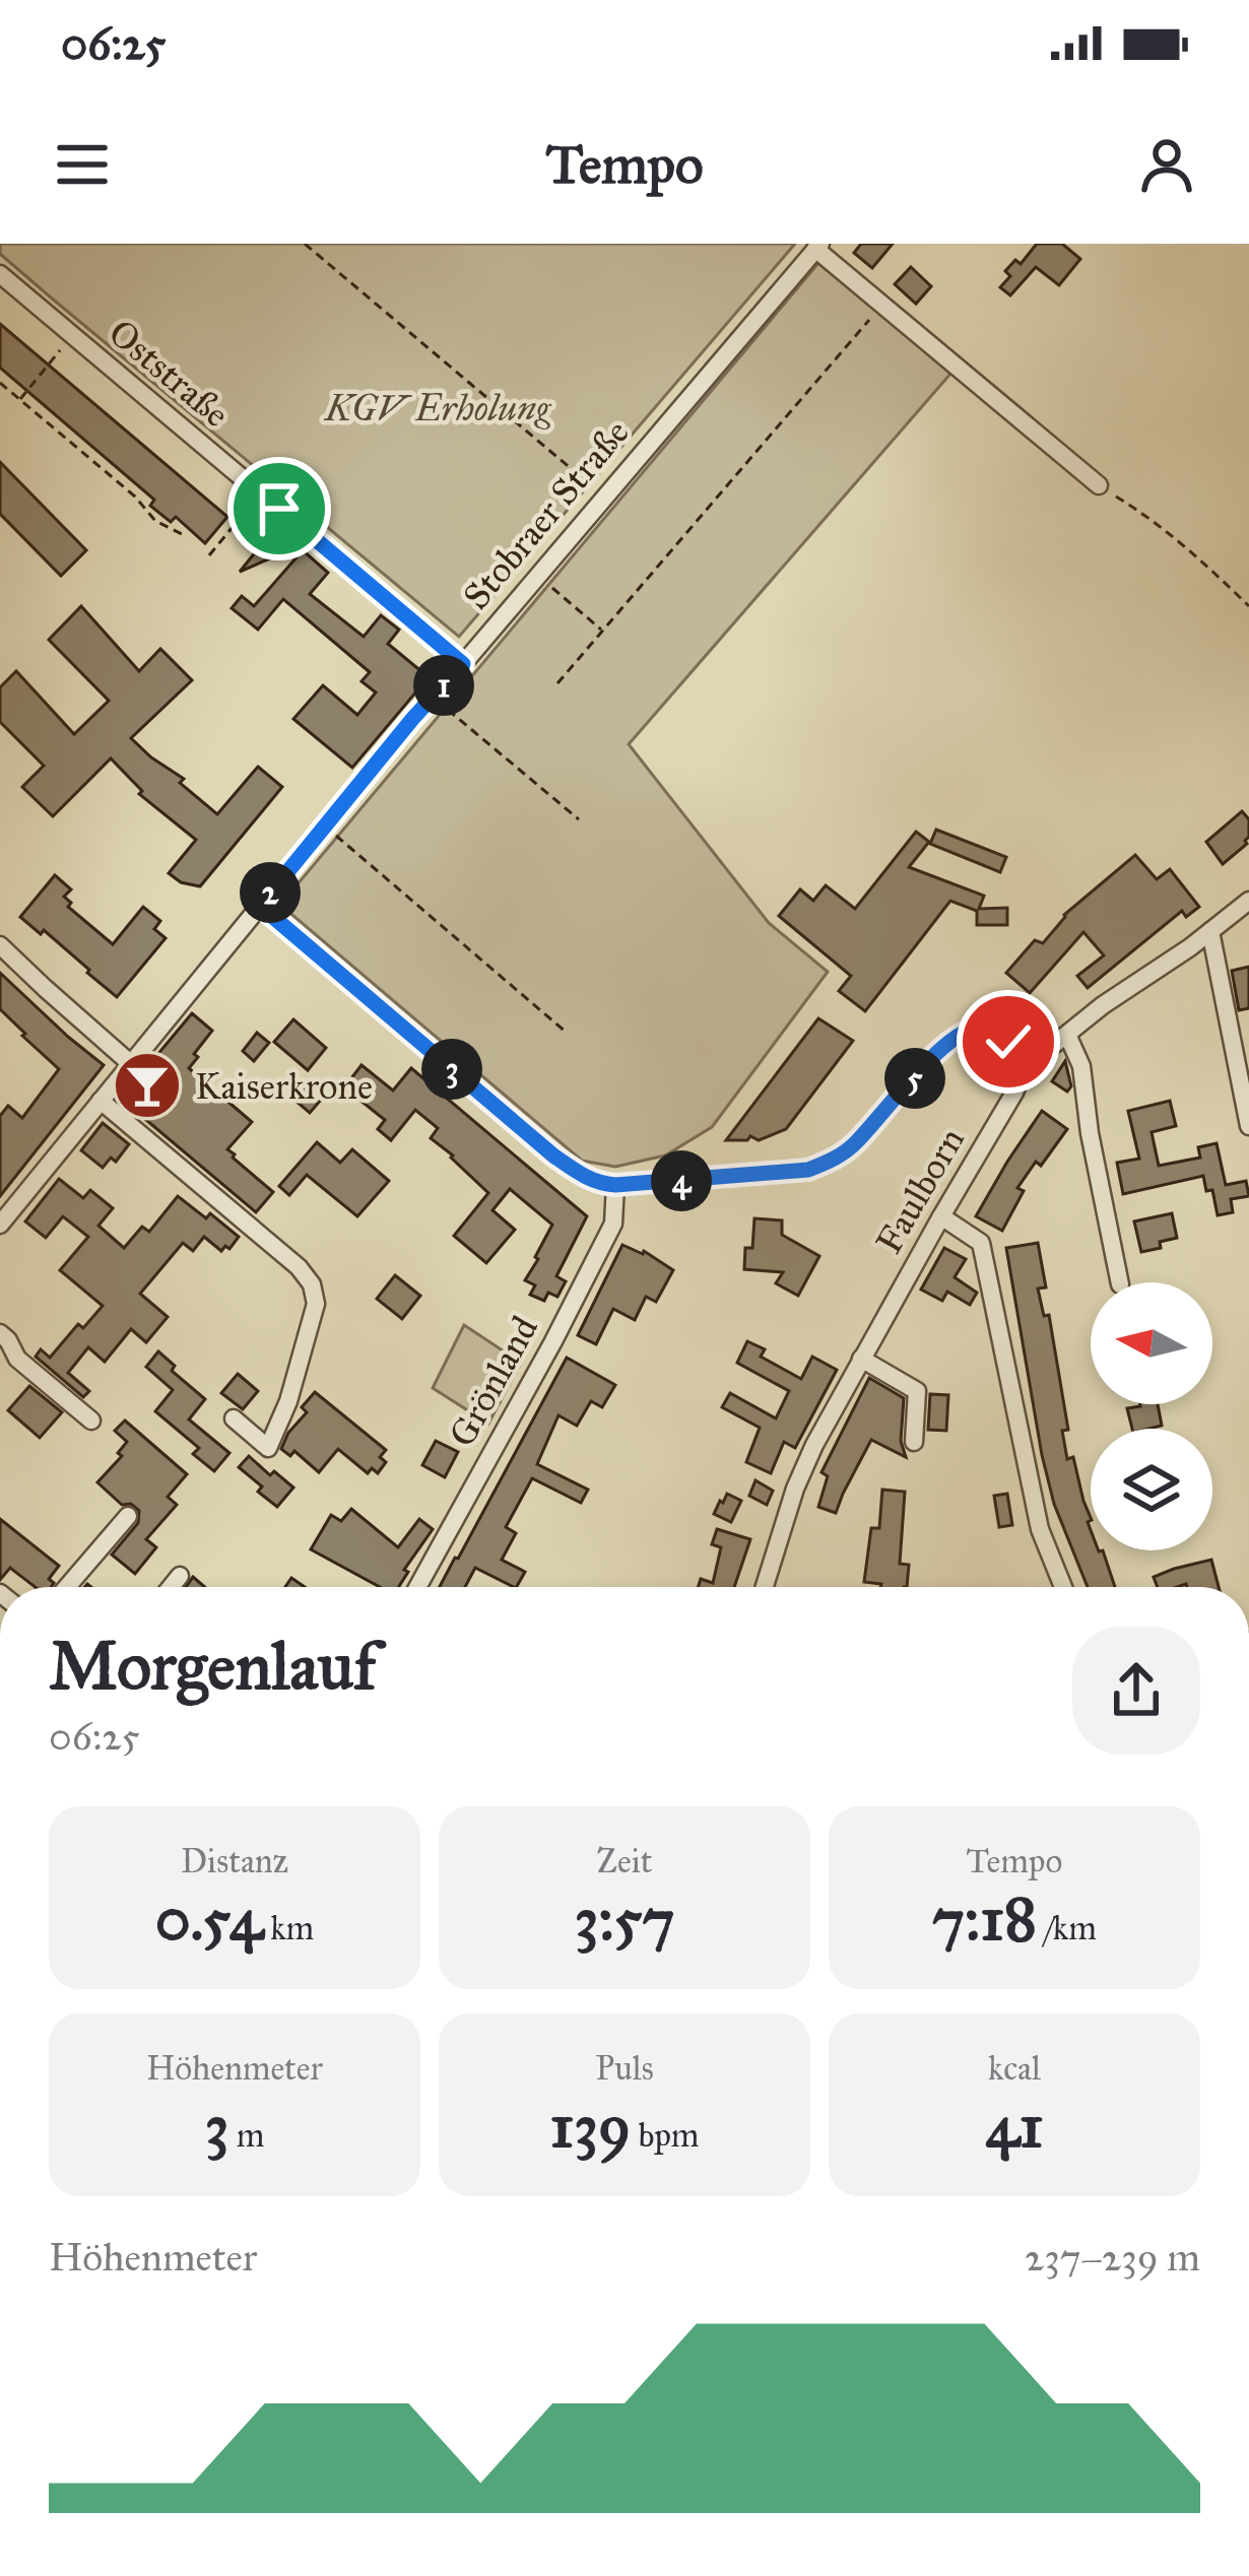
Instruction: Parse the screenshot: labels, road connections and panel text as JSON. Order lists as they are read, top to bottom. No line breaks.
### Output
{"streets":{"street":["Oststraße","Stobraer Straße","Faulborn","Grönland"]},"crossings":[["Oststraße","Stobraer Straße"]],"parks":["KGV Erholung"],"places":{"bar":["Kaiserkrone"]},"north":"left","page":{"status":"06:25","header":"Tempo","pins":["1","2","3","5","4"],"heading":["Morgenlauf","06:25"],"stats":[["Distanz","0.54 km"],["Zeit","3:57"],["Tempo","7:18 /km"],["Höhenmeter","3 m"],["Puls","139 bpm"],["kcal","41"]],"chart":["Höhenmeter","237–239 m"]}}
